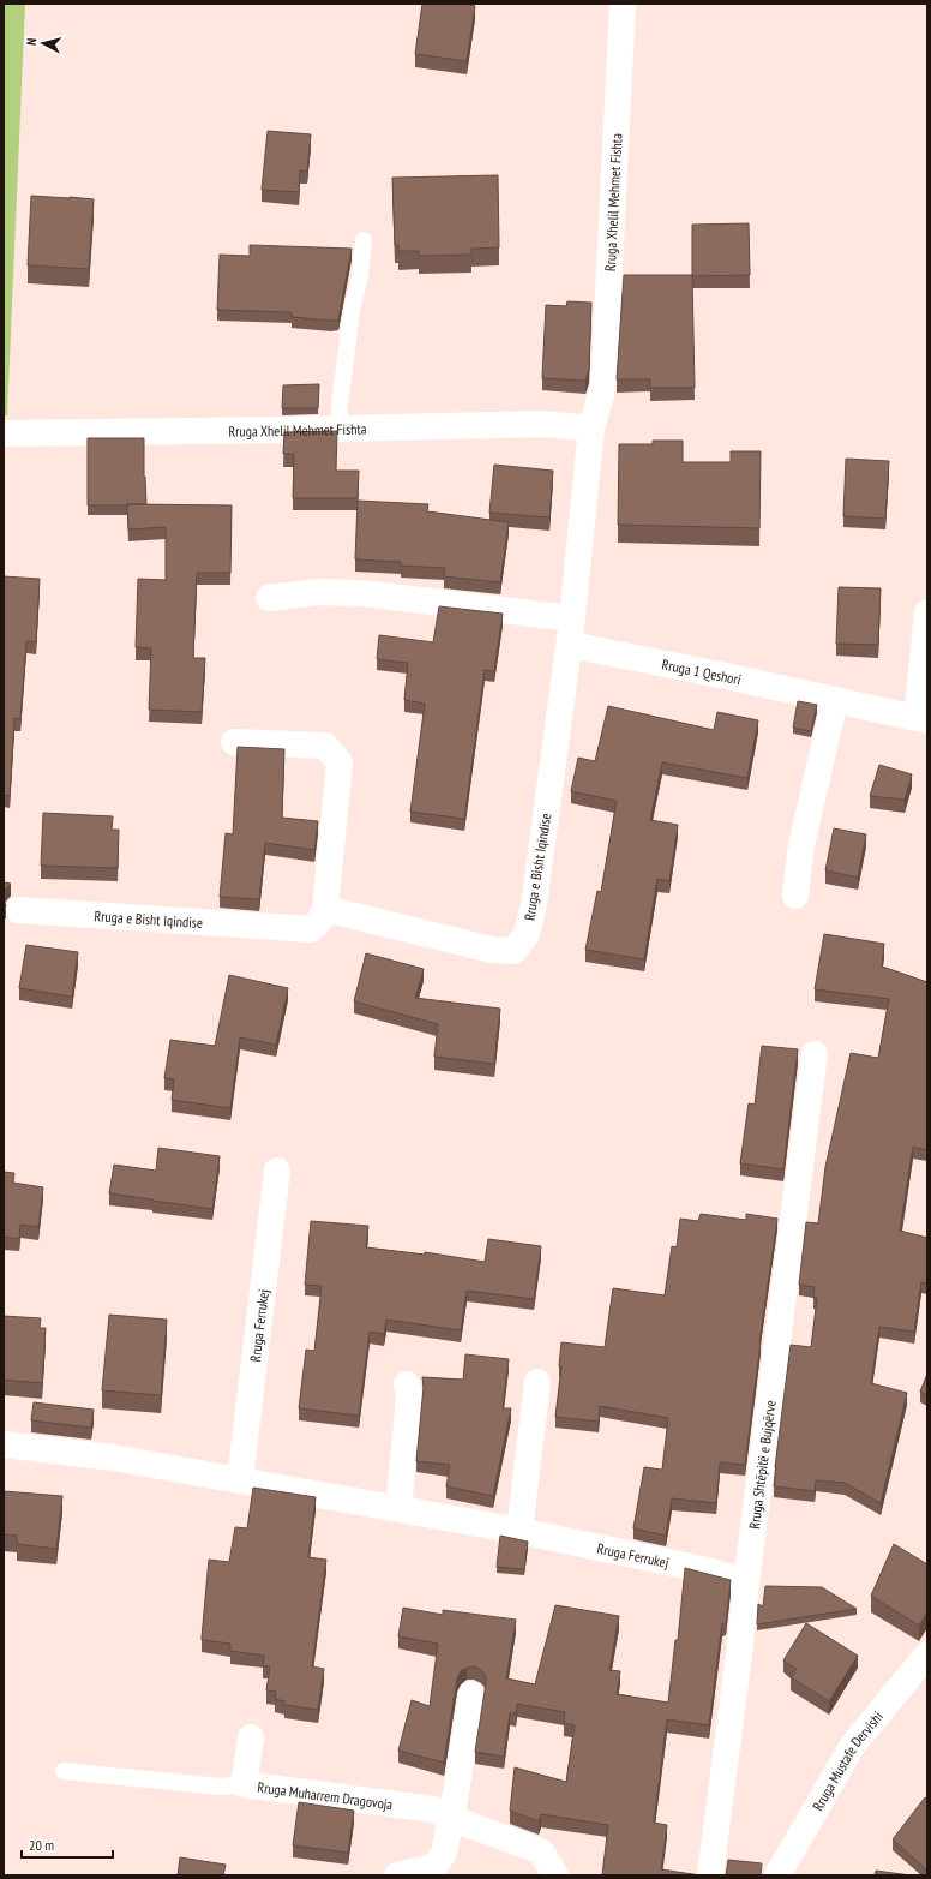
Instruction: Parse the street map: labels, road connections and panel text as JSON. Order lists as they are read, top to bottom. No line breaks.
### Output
{"streets":{"street":["Rruga Xhelil Mehmet Fishta","Rruga 1 Qeshori","Rruga e Bisht Iqindise","Rruga Ferrukej","Rruga Shtëpitë e Bujqërve","Rruga Mustafe Dervishi","Rruga Muharrem Dragovoja"]},"crossings":[["Rruga Xhelil Mehmet Fishta","Rruga 1 Qeshori"],["Rruga Xhelil Mehmet Fishta","Rruga e Bisht Iqindise"],["Rruga 1 Qeshori","Rruga e Bisht Iqindise"],["Rruga Ferrukej","Rruga Shtëpitë e Bujqërve"]],"scale_bar":"20 m","north":"left"}
